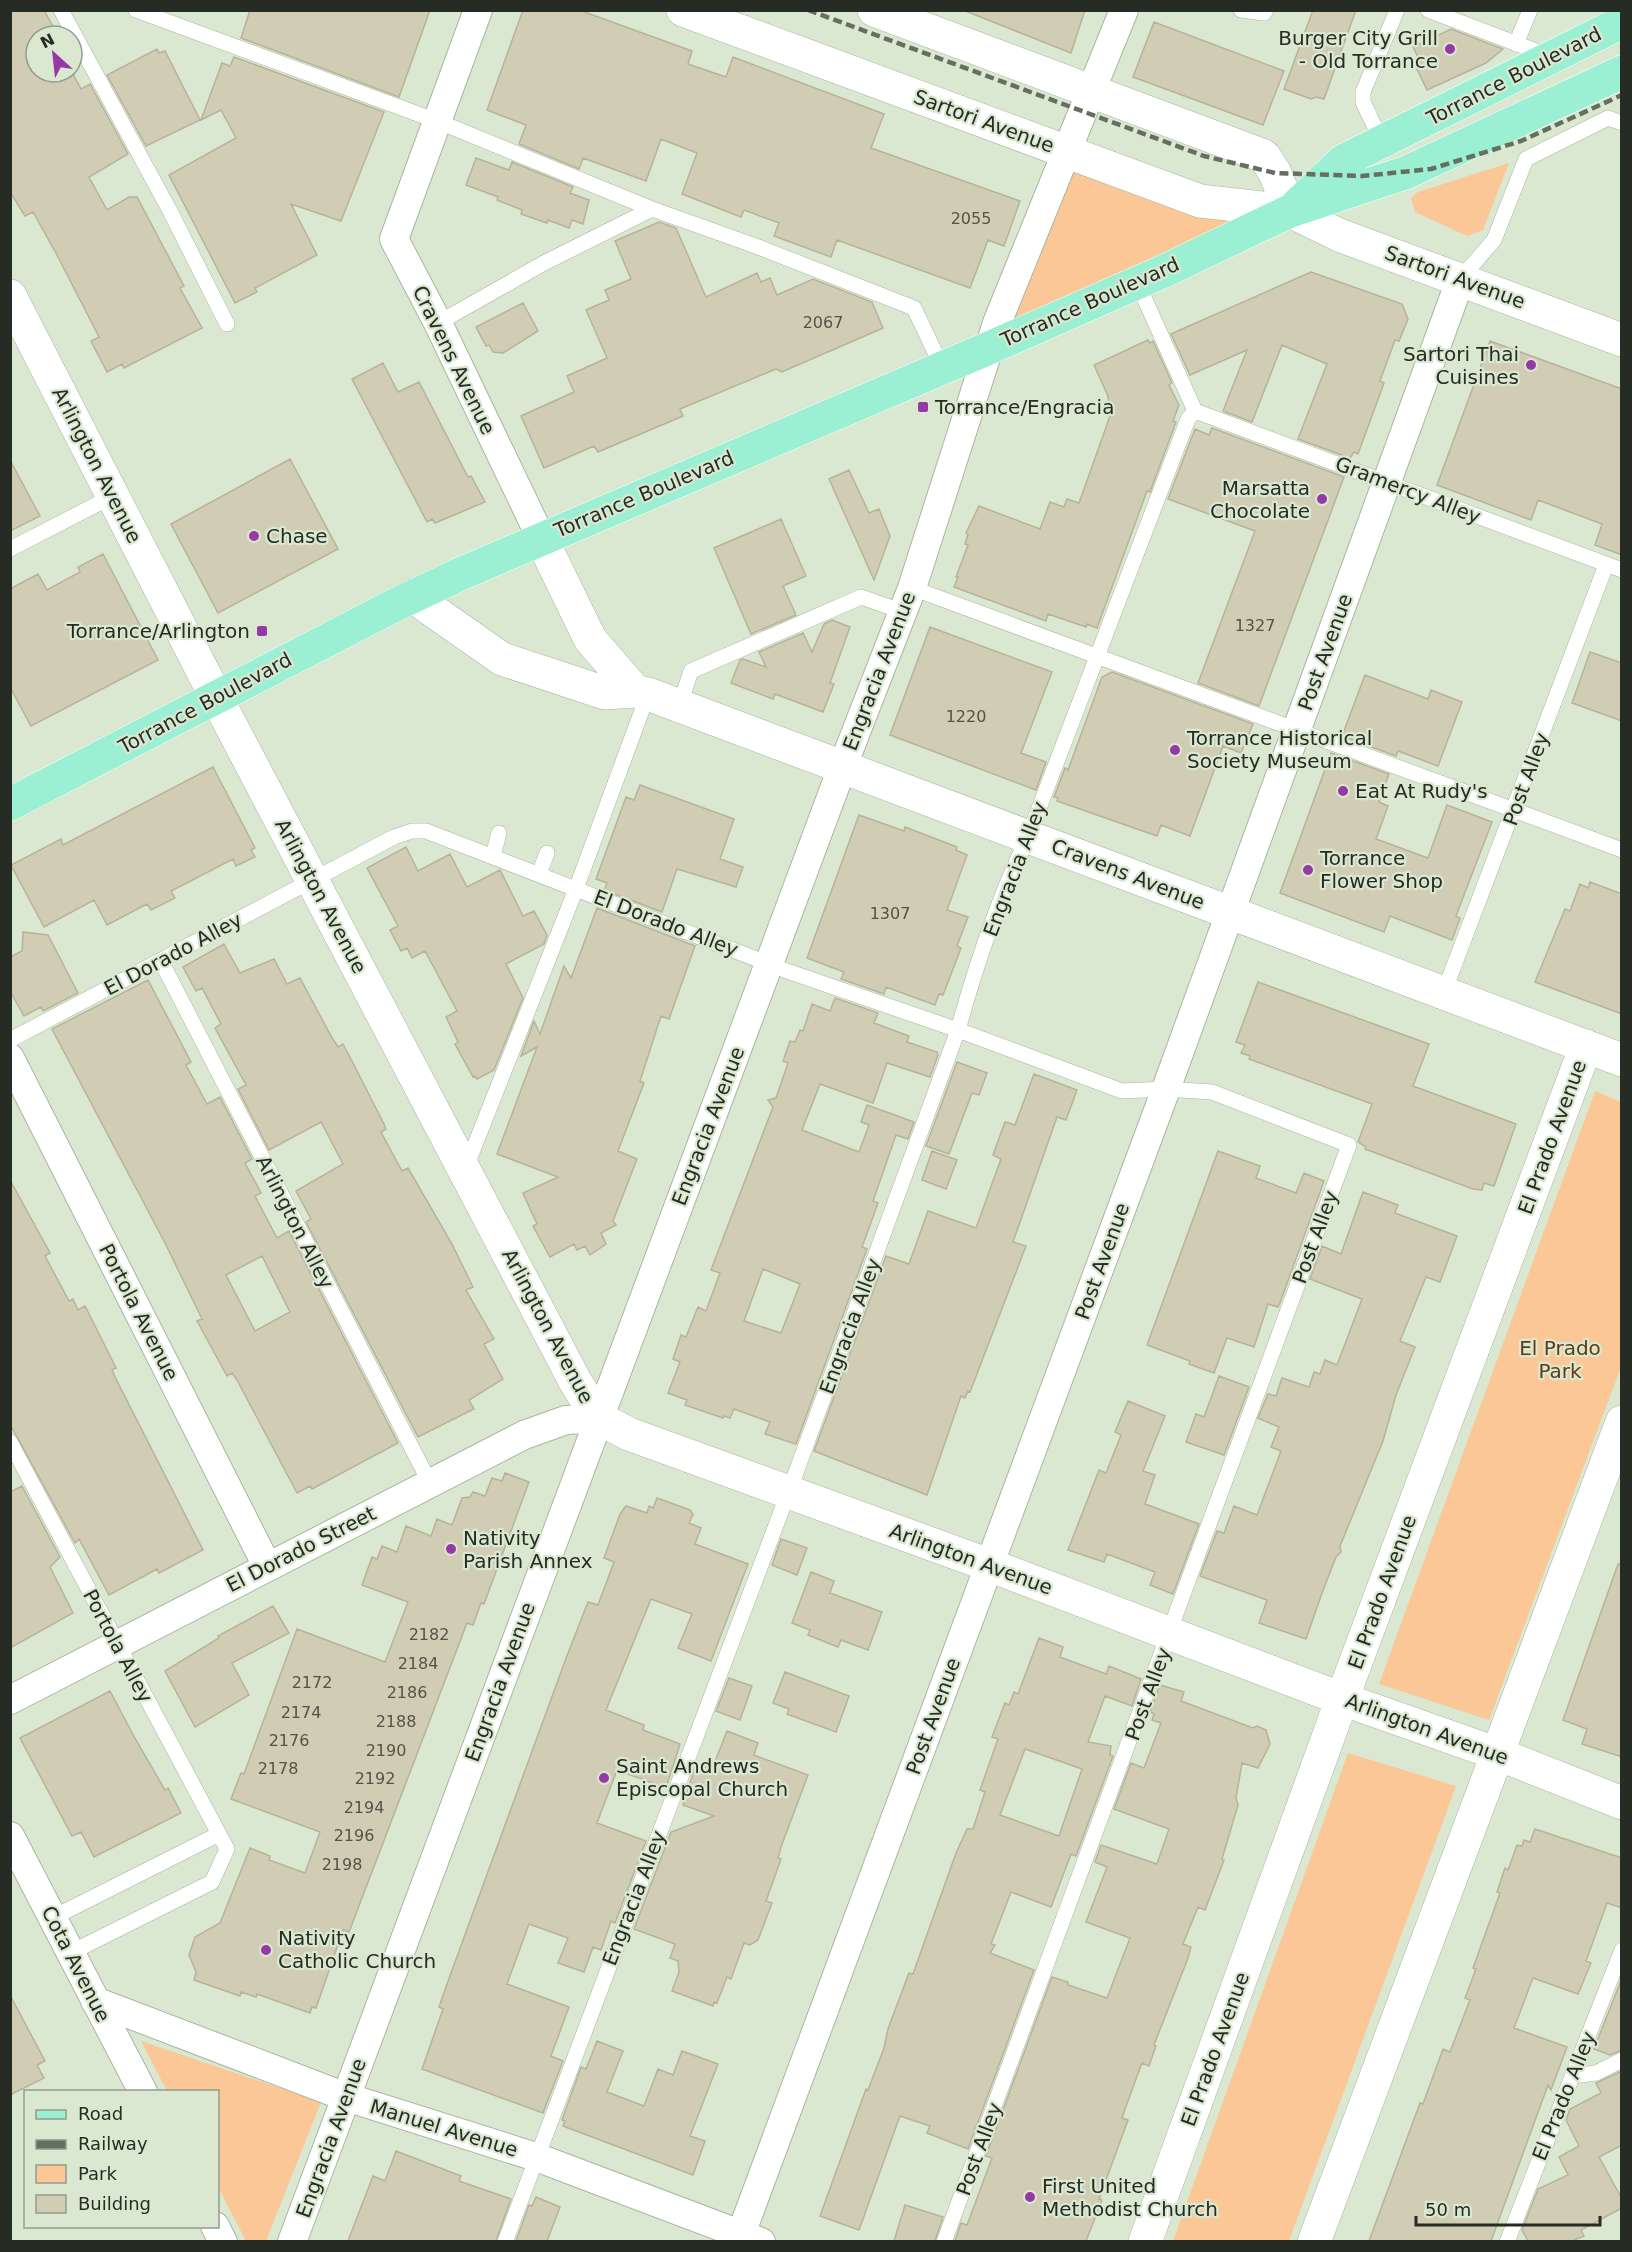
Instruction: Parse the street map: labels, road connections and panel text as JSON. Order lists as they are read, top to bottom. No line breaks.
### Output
{"streets":{"main road":["Torrance Boulevard"],"street":["Sartori Avenue","Cravens Avenue","Arlington Avenue","Post Avenue","Engracia Avenue","El Prado Avenue","Portola Avenue","El Dorado Street","Cota Avenue","Manuel Avenue"],"lane":["Gramercy Alley","Post Alley","Engracia Alley","El Dorado Alley","Arlington Alley","Portola Alley","El Prado Alley"]},"crossings":[["Torrance Boulevard","Sartori Avenue"],["Torrance Boulevard","Cravens Avenue"],["Torrance Boulevard","Arlington Avenue"],["Torrance Boulevard","Engracia Avenue"],["Sartori Avenue","Post Avenue"],["Sartori Avenue","Engracia Avenue"],["Cravens Avenue","Post Avenue"],["Cravens Avenue","Engracia Avenue"],["Cravens Avenue","Post Alley"],["Cravens Avenue","Engracia Alley"],["Cravens Avenue","El Prado Avenue"],["Arlington Avenue","Post Avenue"],["Arlington Avenue","Engracia Avenue"],["Arlington Avenue","Post Alley"],["Arlington Avenue","Engracia Alley"],["Arlington Avenue","El Dorado Alley"],["Arlington Avenue","El Prado Avenue"],["Arlington Avenue","El Dorado Street"],["Gramercy Alley","Post Avenue"],["Gramercy Alley","Post Alley"],["Gramercy Alley","Engracia Alley"],["Post Avenue","El Dorado Alley"],["Post Avenue","Manuel Avenue"],["Engracia Avenue","El Dorado Alley"],["Engracia Avenue","El Dorado Street"],["Engracia Avenue","Manuel Avenue"],["Post Alley","El Dorado Alley"],["Engracia Alley","El Dorado Alley"],["Engracia Alley","Manuel Avenue"],["El Dorado Alley","Arlington Alley"],["Arlington Alley","El Dorado Street"],["Portola Avenue","El Dorado Street"],["El Dorado Street","Portola Alley"],["Portola Alley","Cota Avenue"],["Cota Avenue","Manuel Avenue"]],"parks":["El Prado Park"],"places":{"other":["Burger City Grill - Old Torrance","Sartori Thai Cuisines","Marsatta Chocolate","Chase","Torrance Historical Society Museum","Eat At Rudy's","Torrance Flower Shop","Nativity Parish Annex","Saint Andrews Episcopal Church","Nativity Catholic Church","First United Methodist Church"],"transit":["Torrance/Engracia","Torrance/Arlington"]},"house_numbers":["2055","2067","1327","1220","1307","2182","2184","2172","2186","2174","2188","2176","2190","2178","2192","2194","2196","2198"],"legend":["Road","Railway","Park","Building"],"scale_bar":"50 m","north":"top left"}
